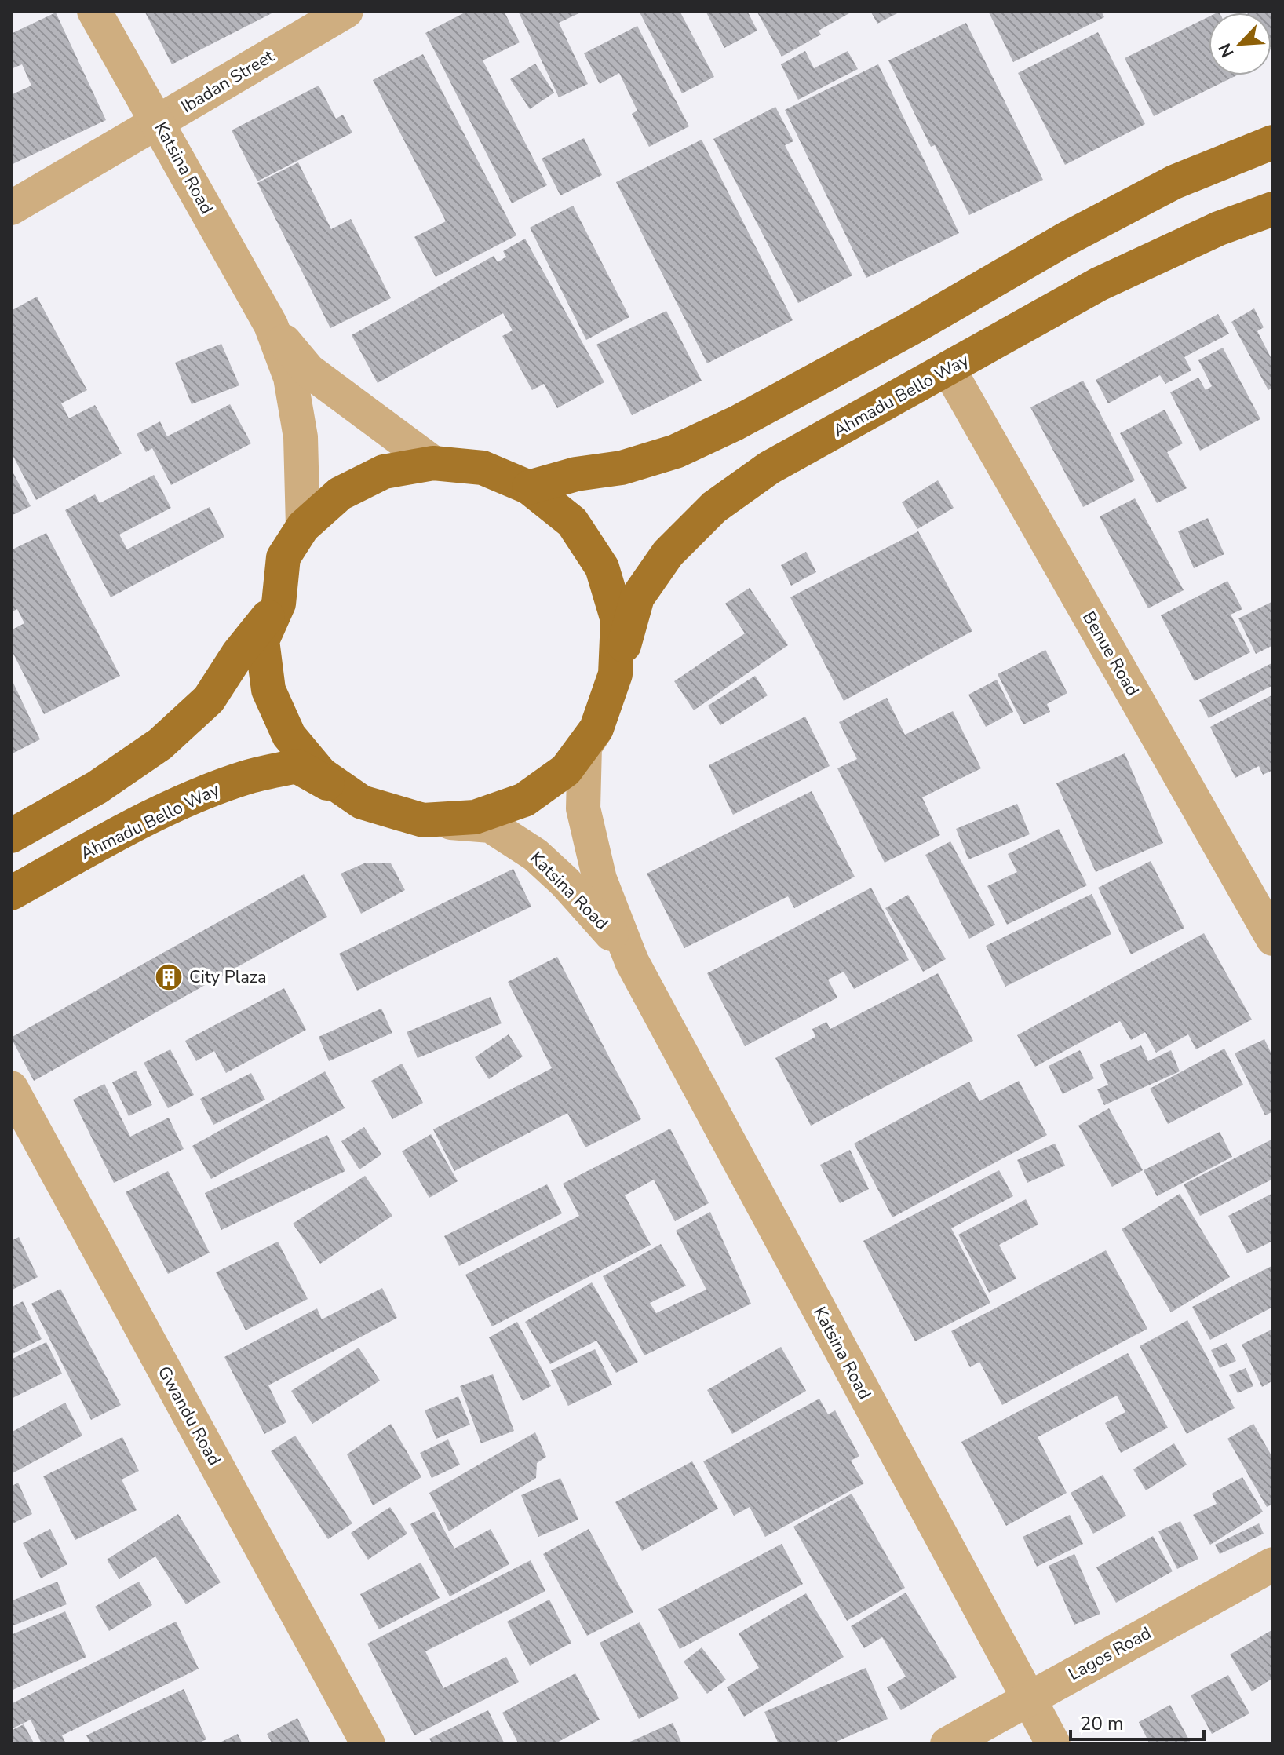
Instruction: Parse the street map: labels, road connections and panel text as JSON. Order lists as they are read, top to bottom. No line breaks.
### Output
{"streets":{"main road":["Ahmadu Bello Way"],"street":["Ibadan Street","Katsina Road","Benue Road","Gwandu Road","Lagos Road"]},"crossings":[["Ibadan Street","Katsina Road"],["Katsina Road","Lagos Road"],["Ahmadu Bello Way","Benue Road"]],"places":{"building":["City Plaza"]},"scale_bar":"20 m","north":"bottom left"}
